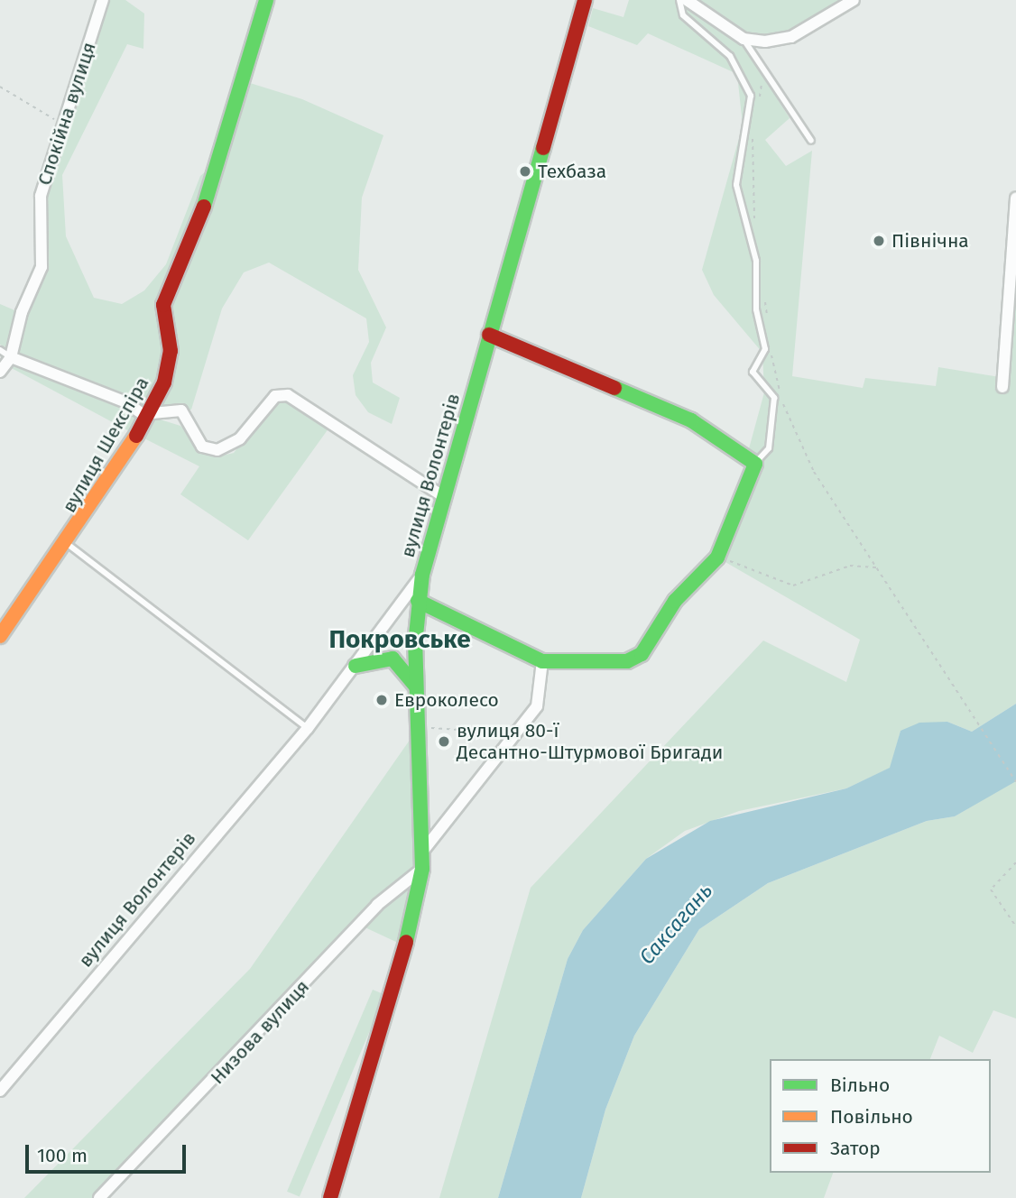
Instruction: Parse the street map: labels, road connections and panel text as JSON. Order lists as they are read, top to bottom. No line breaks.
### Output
{"streets":{"street":["Спокійна вулиця","вулиця Шекспіра","вулиця Волонтерів","Низова вулиця"]},"districts":["Покровське"],"water":["Саксагань"],"places":["Техбаза","Північна","Евроколесо","вулиця 80-ї Десантно-Штурмової Бригади"],"legend":["Вільно","Повільно","Затор"],"scale_bar":"100 m"}
